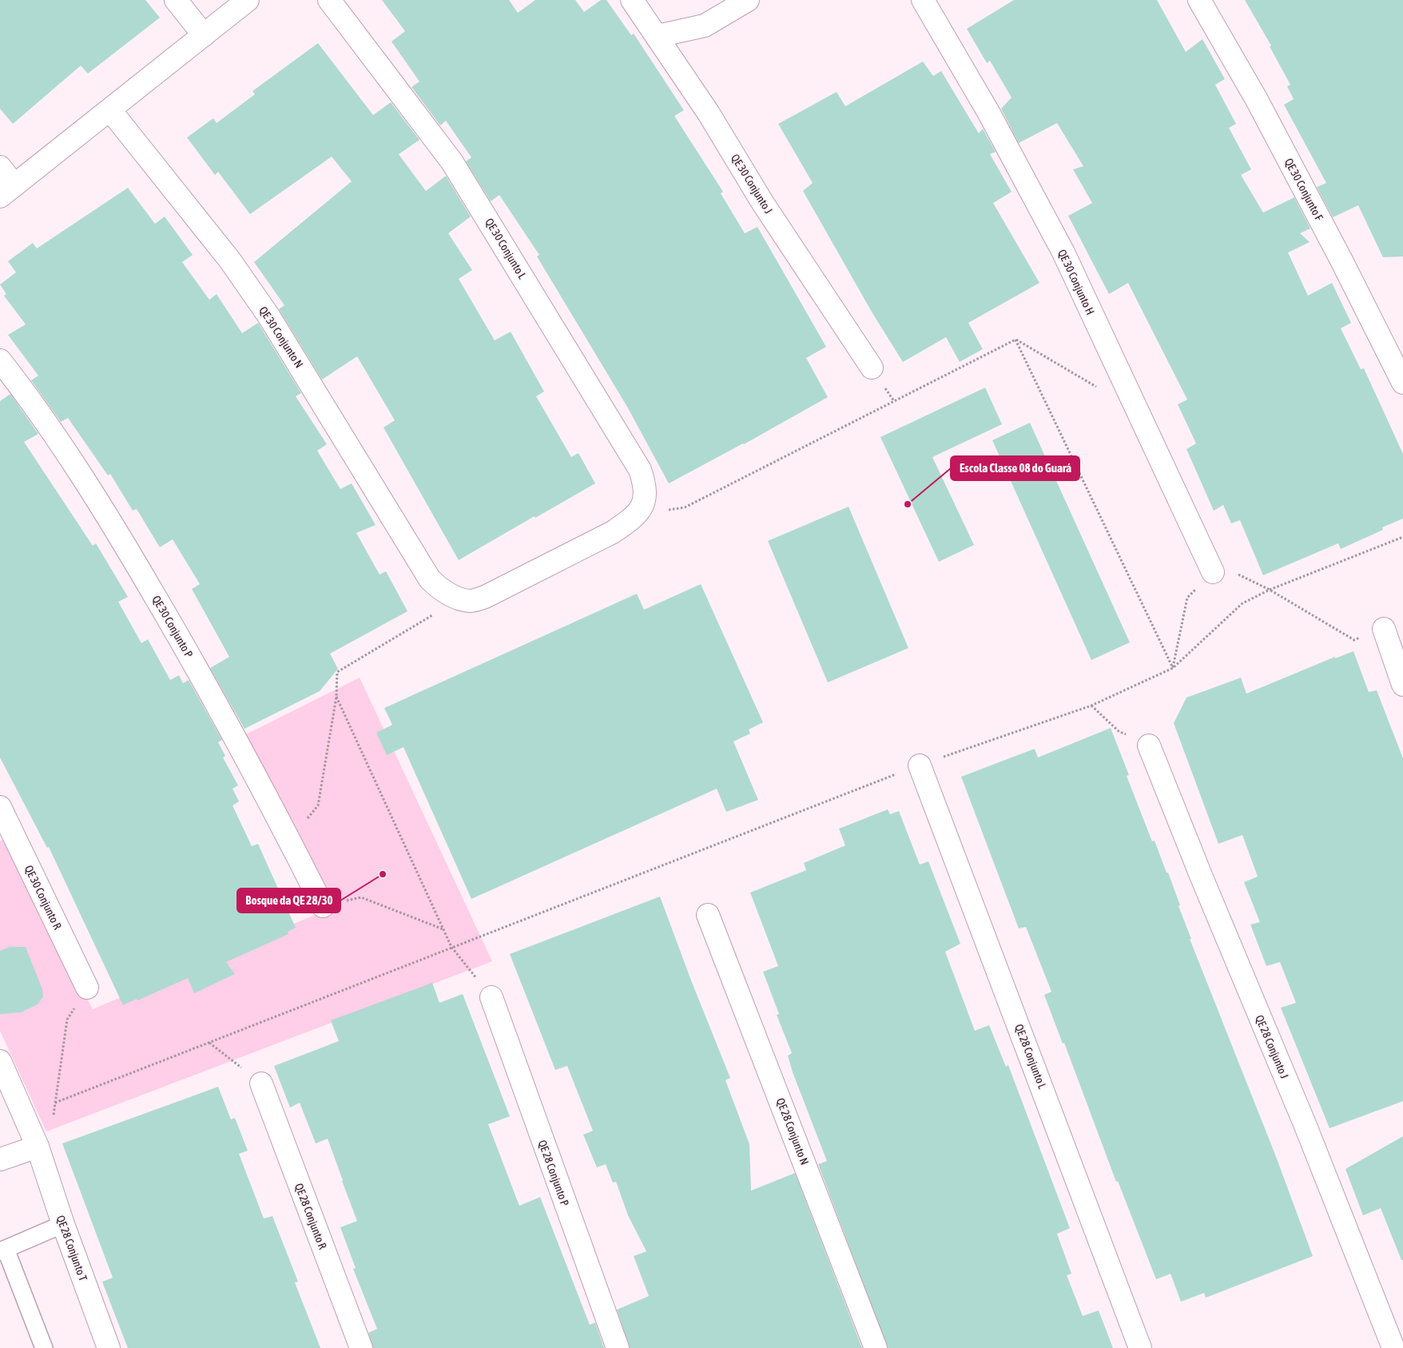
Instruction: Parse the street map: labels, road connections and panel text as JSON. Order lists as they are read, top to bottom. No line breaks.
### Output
{"streets":{"street":["QE 30 Conjunto J","QE 30 Conjunto F","QE 30 Conjunto L","QE 30 Conjunto H","QE 30 Conjunto N","QE 30 Conjunto P","QE 30 Conjunto R","QE 28 Conjunto J","QE 28 Conjunto L","QE 28 Conjunto N","QE 28 Conjunto P","QE 28 Conjunto R","QE 28 Conjunto T"]},"places":["Escola Classe 08 do Guará","Bosque da QE 28/30"]}
